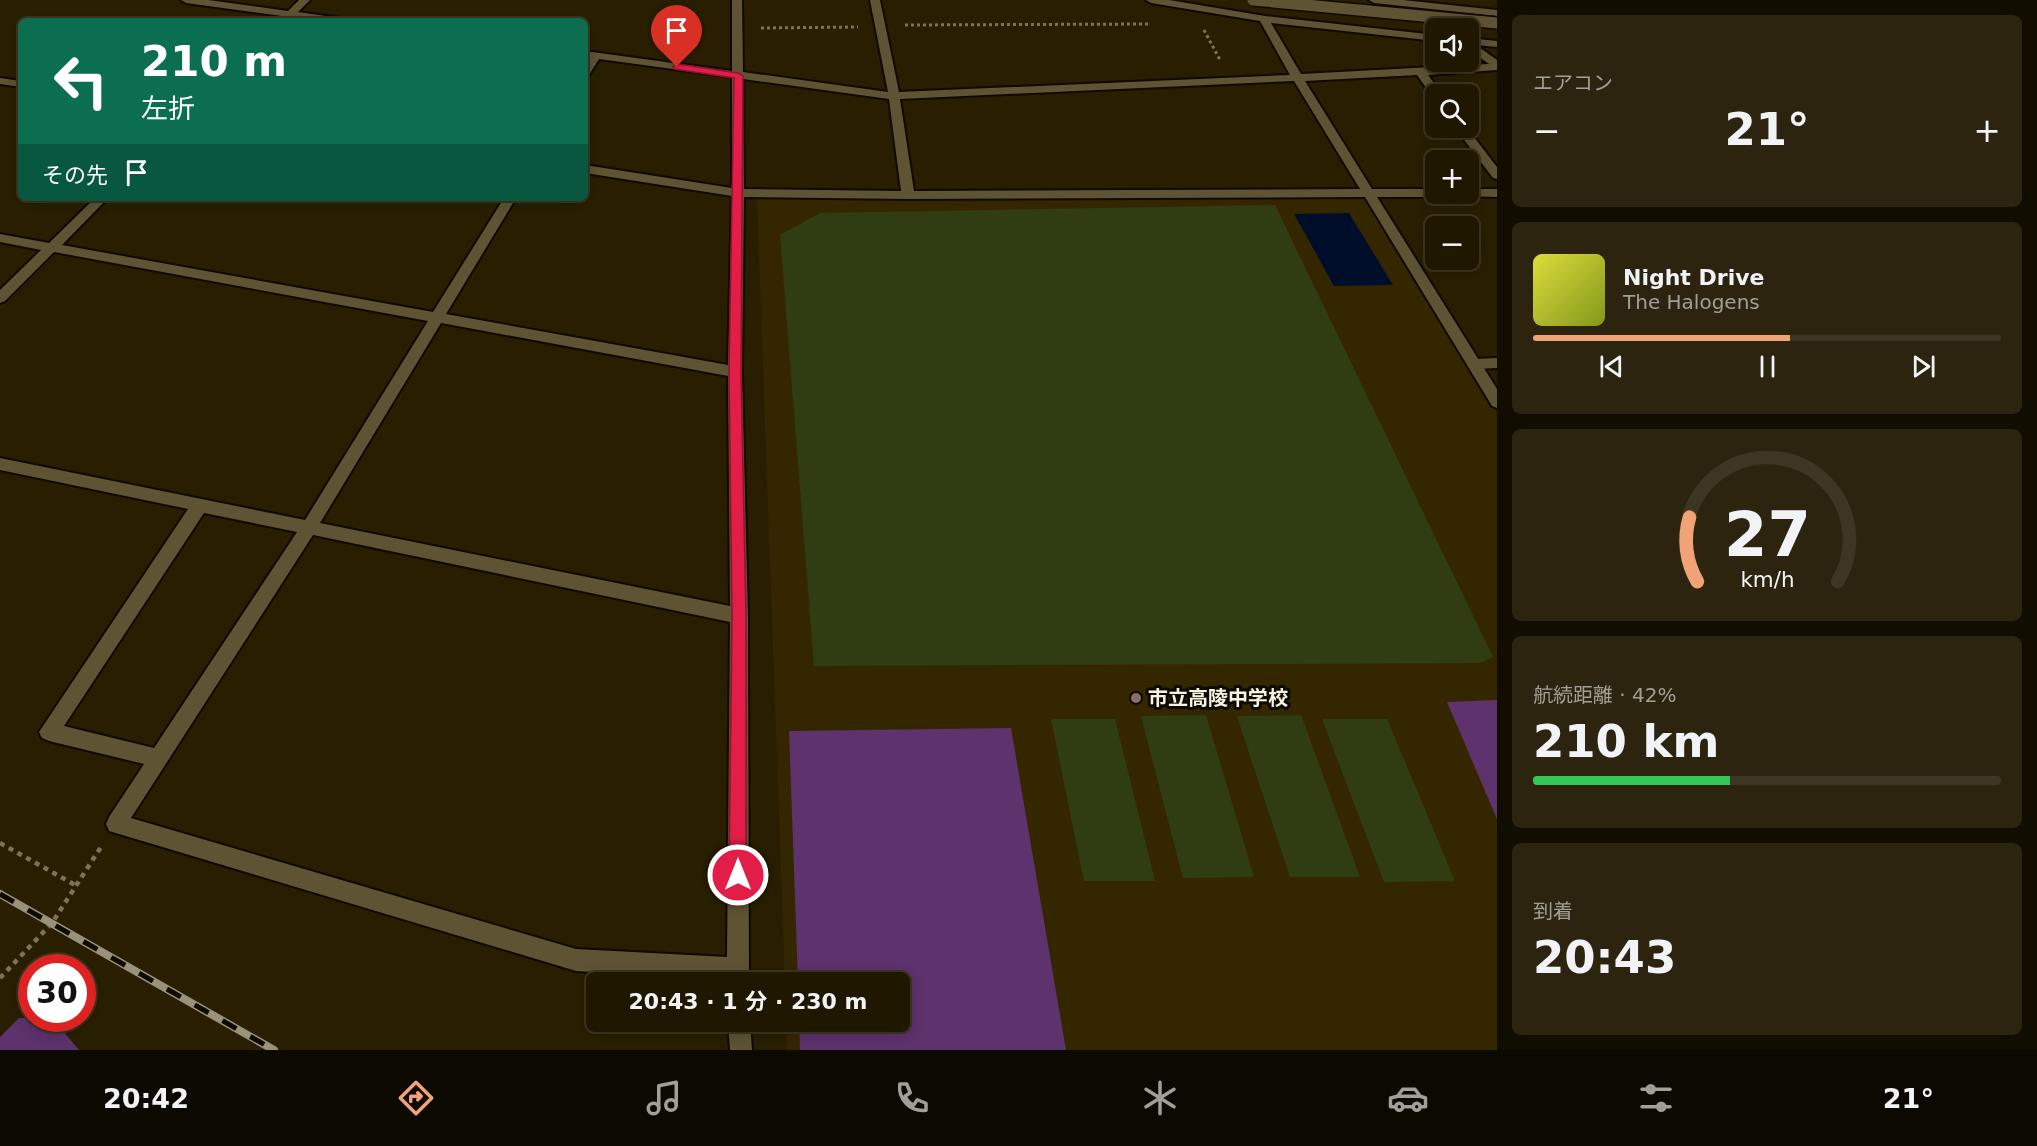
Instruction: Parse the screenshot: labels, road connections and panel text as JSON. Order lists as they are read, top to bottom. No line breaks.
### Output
{"places":["市立高陵中学校"],"page":{"tile":["エアコン",["航続距離 · 42%","210 km"],["到着","20:43"]],"map_buttons":["+","−"],"turn":["210 m","左折"],"heat":["−","21°","+"],"then":"その先","song":["Night Drive","The Halogens"],"limit":"30","trip":"20:43 · 1 分 · 230 m","tabs":["20:42","21°"],"gauge":["27","km/h"]}}
